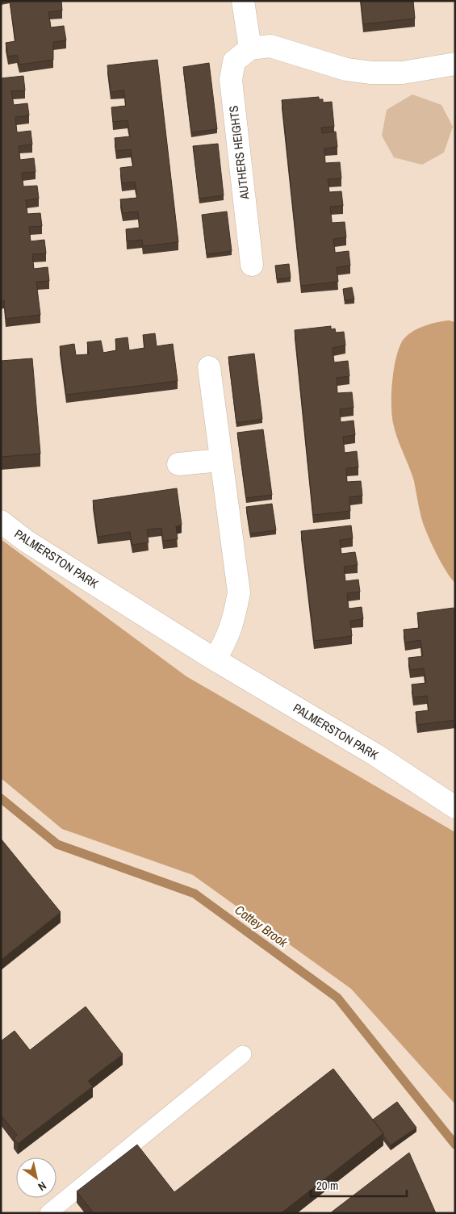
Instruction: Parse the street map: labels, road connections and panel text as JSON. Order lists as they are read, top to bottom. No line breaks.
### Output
{"streets":{"street":["AUTHERS HEIGHTS","PALMERSTON PARK"]},"water":["Cottey Brook"],"scale_bar":"20 m","north":"bottom right"}
